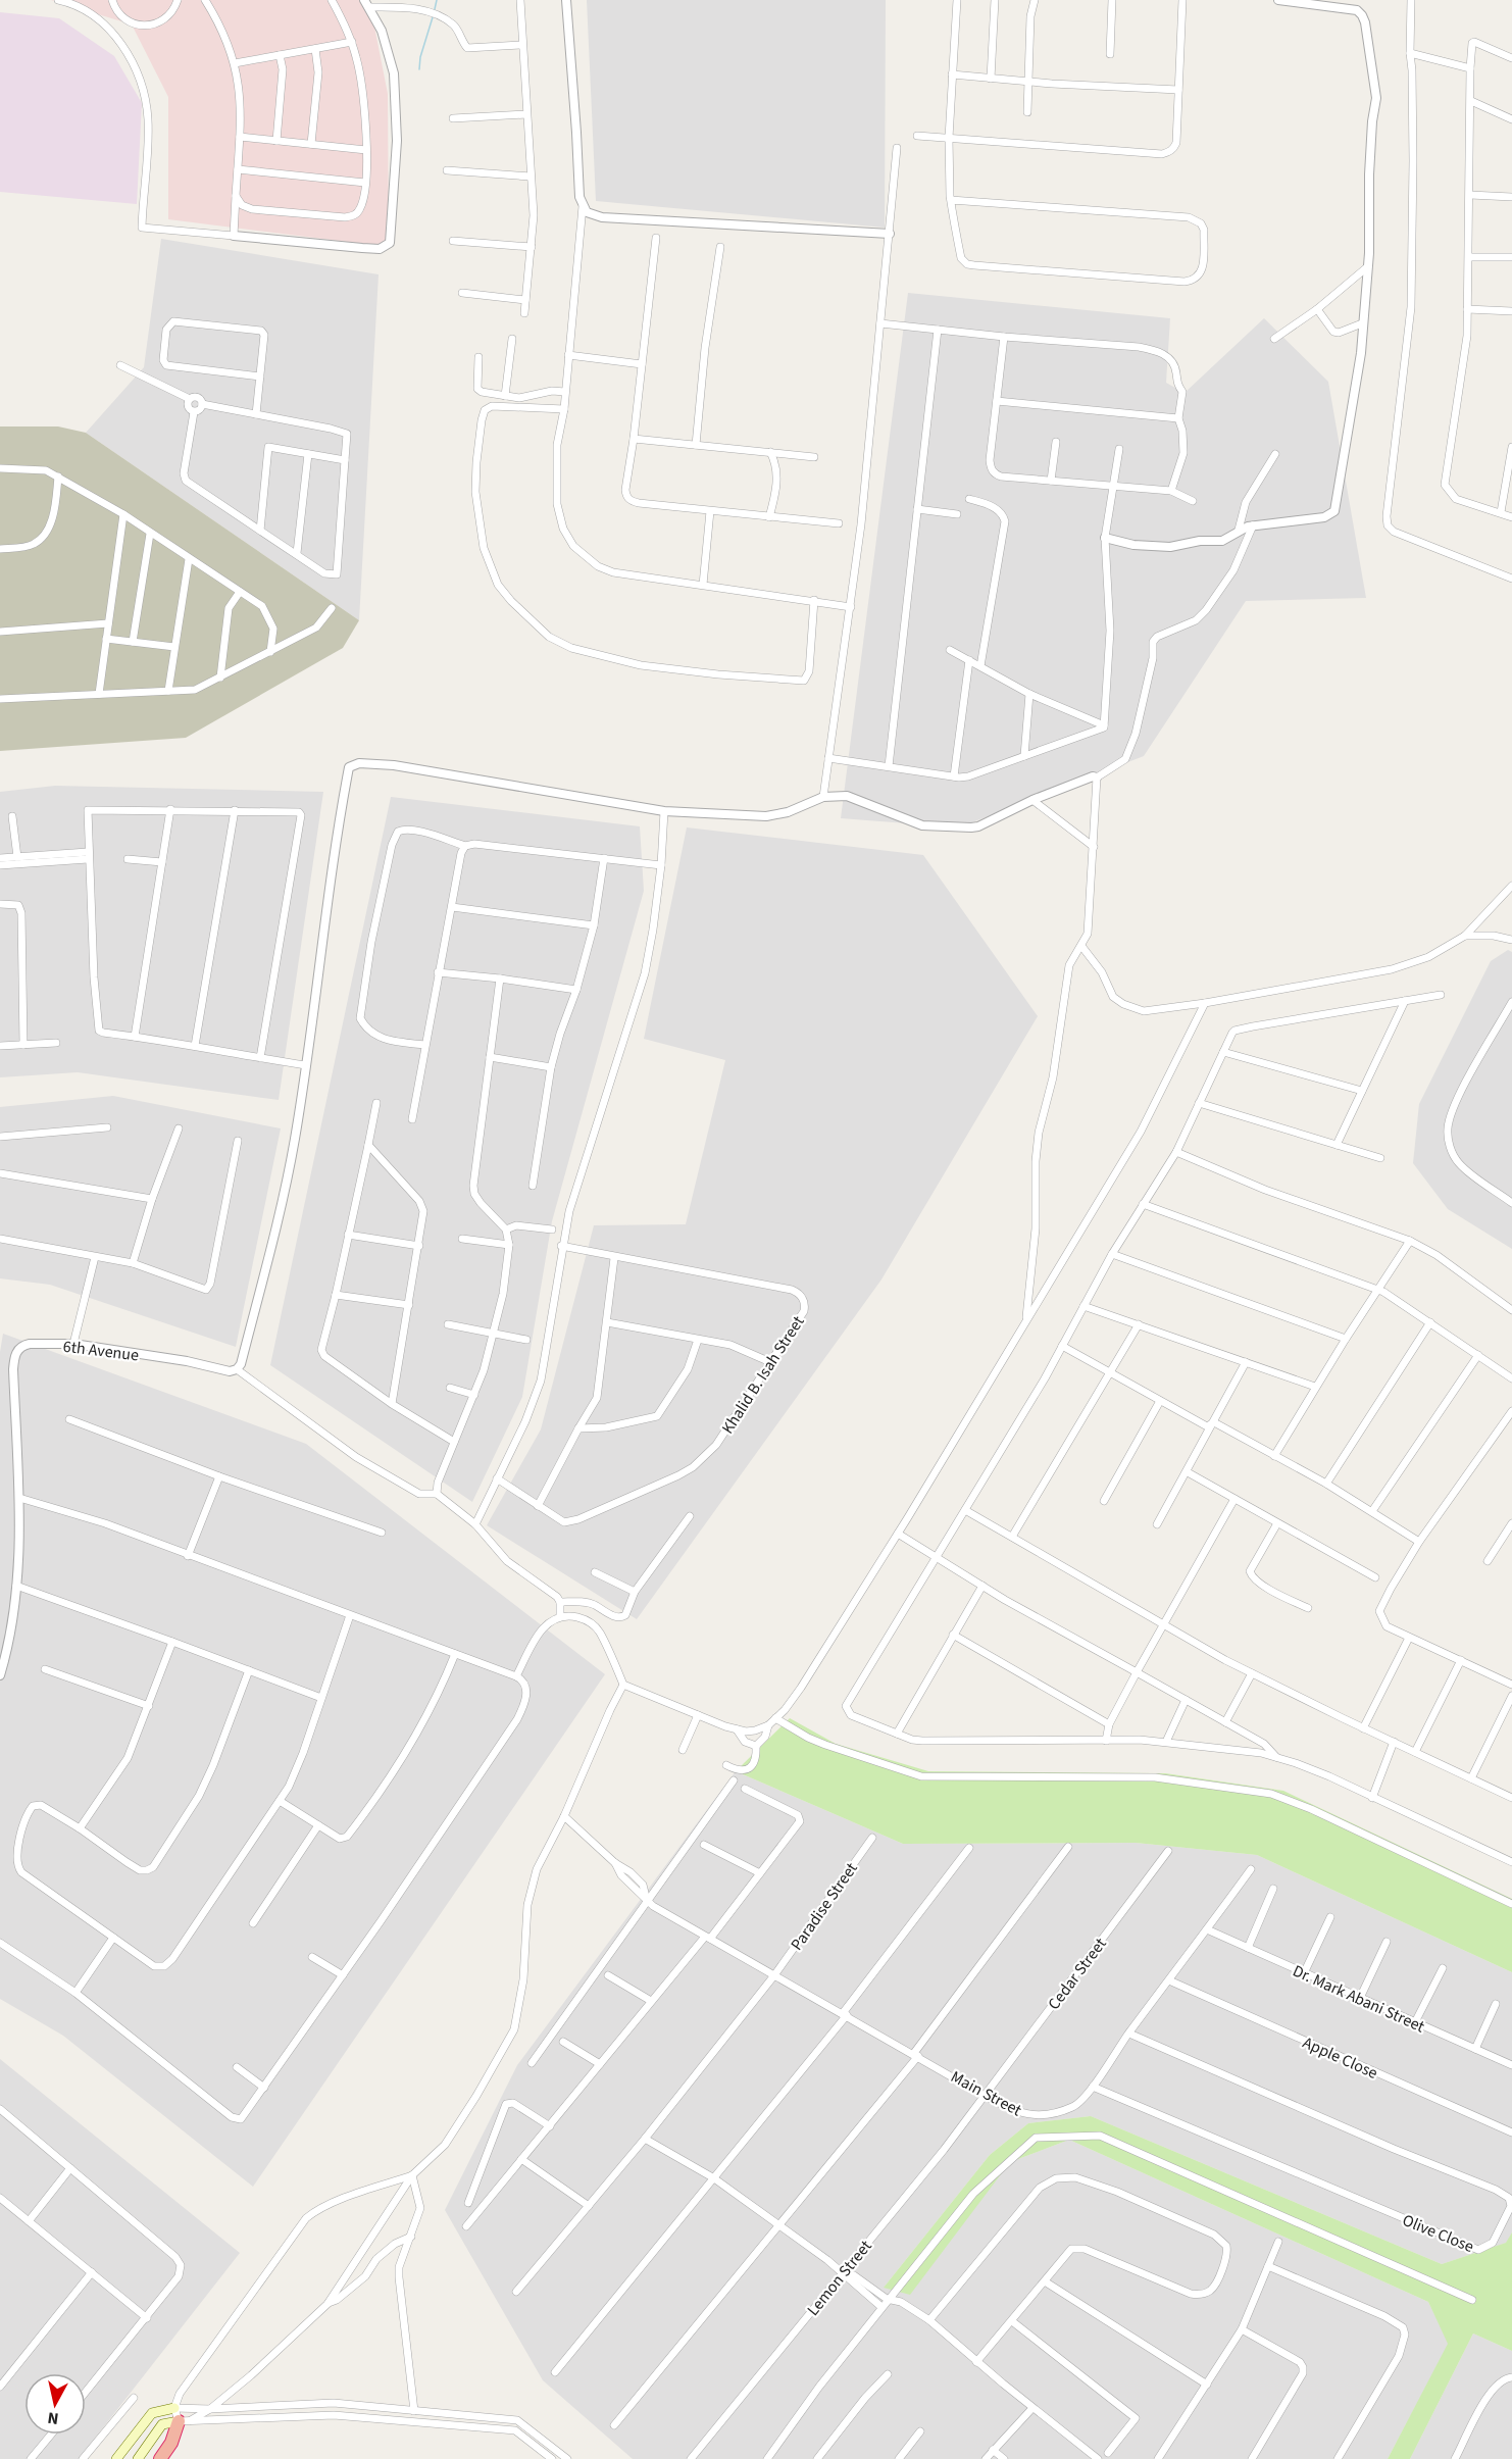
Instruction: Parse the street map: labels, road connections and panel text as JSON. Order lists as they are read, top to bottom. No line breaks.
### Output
{"streets":{"street":["6th Avenue","Khalid B. Isah Street","Paradise Street","Cedar Street","Dr. Mark Abani Street","Apple Close","Main Street","Olive Close","Lemon Street"]},"crossings":[["Paradise Street","Main Street"],["Cedar Street","Main Street"],["Cedar Street","Lemon Street"],["Dr. Mark Abani Street","Main Street"],["Apple Close","Main Street"],["Main Street","Olive Close"],["Main Street","Lemon Street"]],"north":"bottom"}
